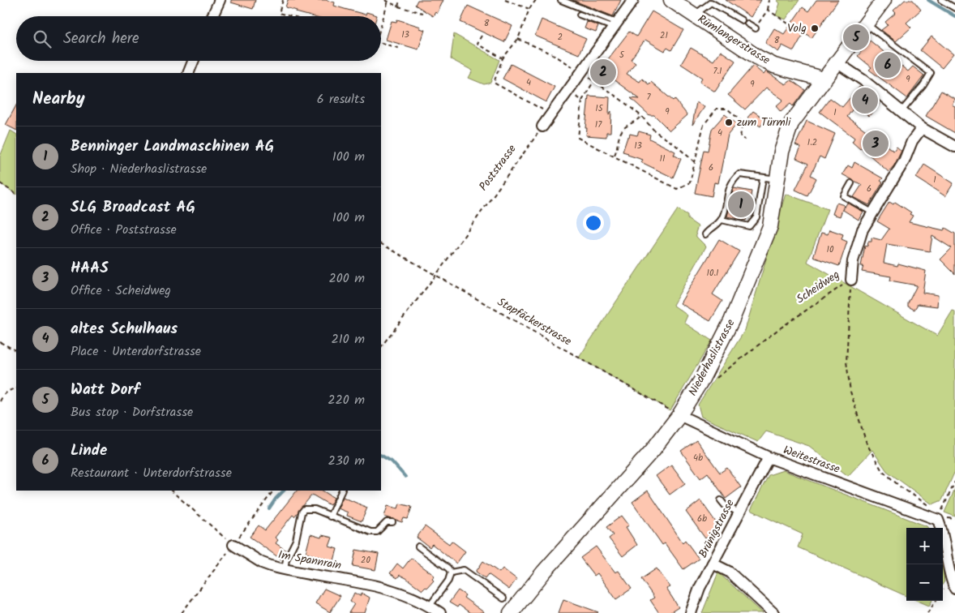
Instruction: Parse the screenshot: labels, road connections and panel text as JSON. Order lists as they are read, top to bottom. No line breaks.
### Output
{"streets":{"street":["Rümlangerstrasse","Scheidweg","Niederhaslistrasse","Weitestrasse","Brünigstrasse","Im Spannrain"],"path":["Poststrasse","Stapfäckerstrasse"]},"crossings":[["Rümlangerstrasse","Niederhaslistrasse"],["Poststrasse","Stapfäckerstrasse"],["Scheidweg","Niederhaslistrasse"],["Stapfäckerstrasse","Niederhaslistrasse"],["Stapfäckerstrasse","Weitestrasse"],["Niederhaslistrasse","Weitestrasse"],["Weitestrasse","Brünigstrasse"]],"places":["Volg","zum Türmli"],"house_numbers":["8","13","21","2","8","5","7.1","9","4","9","7","15","9","1","17","4","1.2","13","11","6","1","6","10","10.1","4b","6b","20"],"page":{"search":"Search here","pins":["5","6","2","4","3","1"],"heading":["Nearby","6 results"],"list":[{"mark":"1","name":"Benninger Landmaschinen AG","note":"Shop · Niederhaslistrasse","value":"100 m"},{"mark":"2","name":"SLG Broadcast AG","note":"Office · Poststrasse","value":"100 m"},{"mark":"3","name":"HAAS","note":"Office · Scheidweg","value":"200 m"},{"mark":"4","name":"altes Schulhaus","note":"Place · Unterdorfstrasse","value":"210 m"},{"mark":"5","name":"Watt Dorf","note":"Bus stop · Dorfstrasse","value":"220 m"},{"mark":"6","name":"Linde","note":"Restaurant · Unterdorfstrasse","value":"230 m"}],"map_buttons":["+","−"]}}
